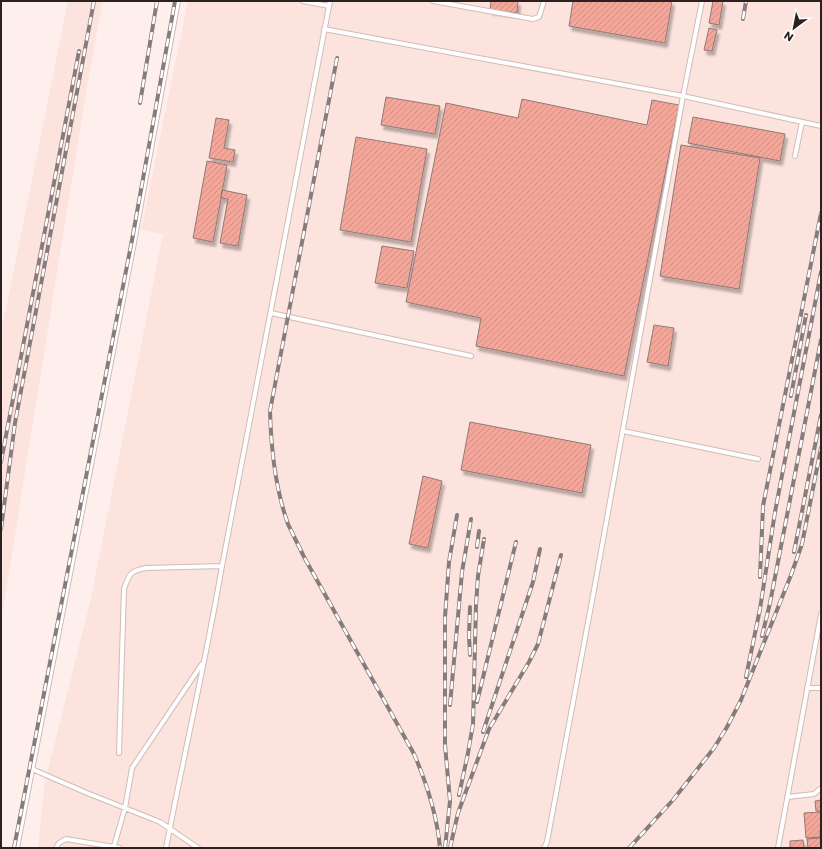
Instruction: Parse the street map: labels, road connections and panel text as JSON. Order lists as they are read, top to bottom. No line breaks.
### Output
{"north":"bottom left"}
